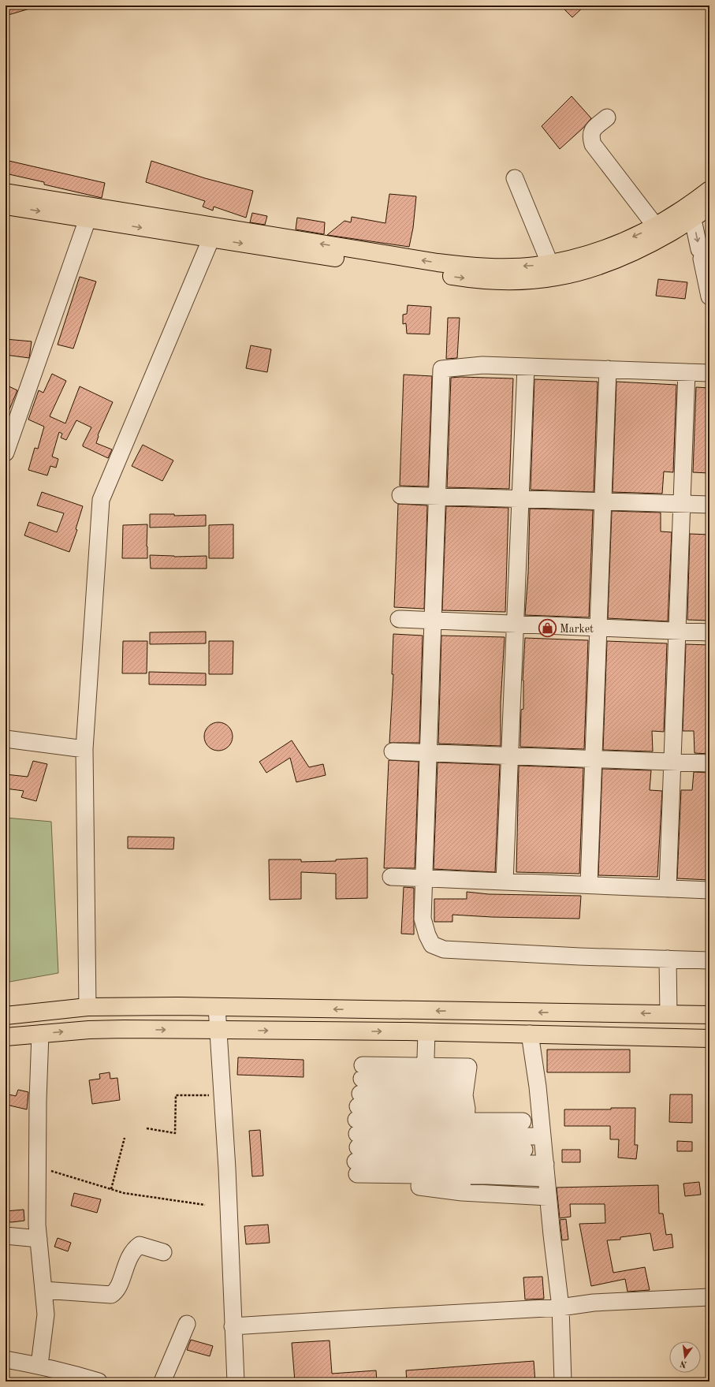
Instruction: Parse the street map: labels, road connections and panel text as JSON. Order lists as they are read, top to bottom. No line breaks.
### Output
{"places":{"shop":["Market"]},"north":"bottom"}
